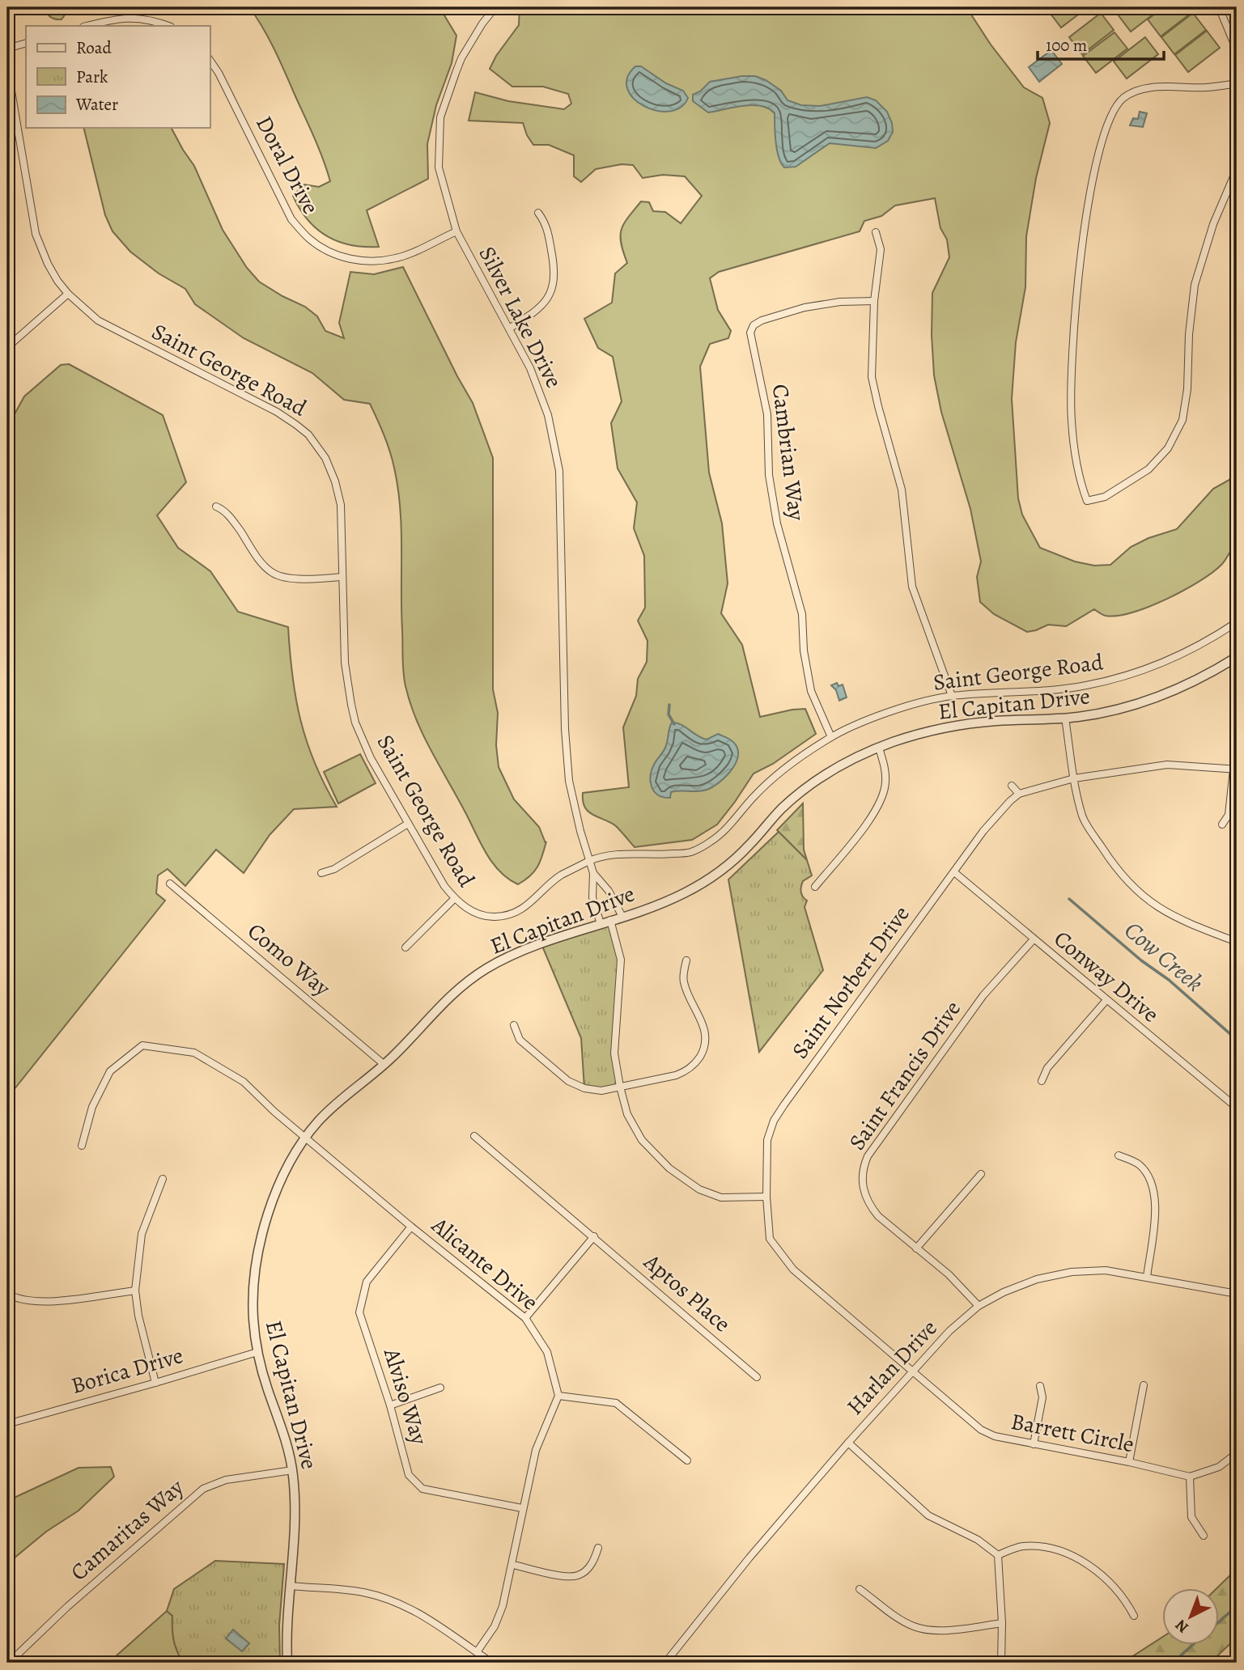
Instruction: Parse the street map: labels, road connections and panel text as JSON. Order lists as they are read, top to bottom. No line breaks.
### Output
{"streets":{"street":["Doral Drive","Silver Lake Drive","Saint George Road","Cambrian Way","El Capitan Drive","Como Way","Conway Drive","Saint Norbert Drive","Saint Francis Drive","Alicante Drive","Aptos Place","Harlan Drive","Borica Drive","Alviso Way","Barrett Circle","Camaritas Way"]},"crossings":[["Doral Drive","Silver Lake Drive"],["Silver Lake Drive","Saint George Road"],["Saint George Road","Cambrian Way"],["El Capitan Drive","Como Way"],["El Capitan Drive","Alicante Drive"],["El Capitan Drive","Borica Drive"],["El Capitan Drive","Camaritas Way"],["Conway Drive","Saint Norbert Drive"],["Conway Drive","Saint Francis Drive"],["Saint Norbert Drive","Harlan Drive"],["Saint Norbert Drive","Barrett Circle"],["Saint Francis Drive","Harlan Drive"],["Alicante Drive","Alviso Way"],["Harlan Drive","Barrett Circle"]],"water":["Cow Creek"],"legend":["Road","Park","Water"],"scale_bar":"100 m","north":"bottom left"}
